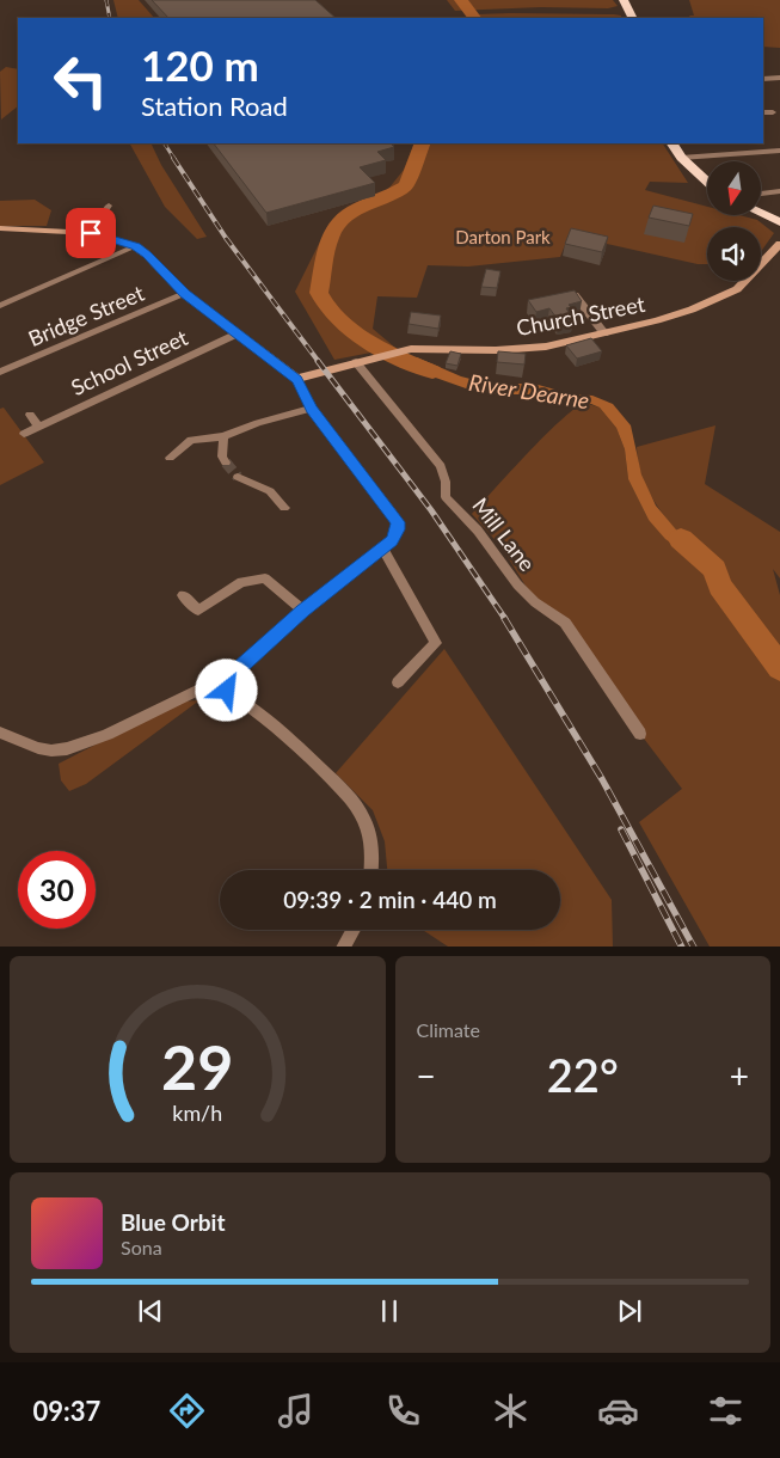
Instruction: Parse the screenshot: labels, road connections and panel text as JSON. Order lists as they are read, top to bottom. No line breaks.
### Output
{"streets":{"main road":["Church Street"],"street":["Bridge Street","School Street","Mill Lane"]},"crossings":[["Church Street","Mill Lane"]],"water":["River Dearne"],"parks":["Darton Park"],"north":"bottom","page":{"turn":["120 m","Station Road"],"limit":"30","trip":"09:39 · 2 min · 440 m","tile":"Climate","heat":["−","22°","+"],"song":["Blue Orbit","Sona"],"tabs":"09:37","gauge":["29","km/h"]}}
